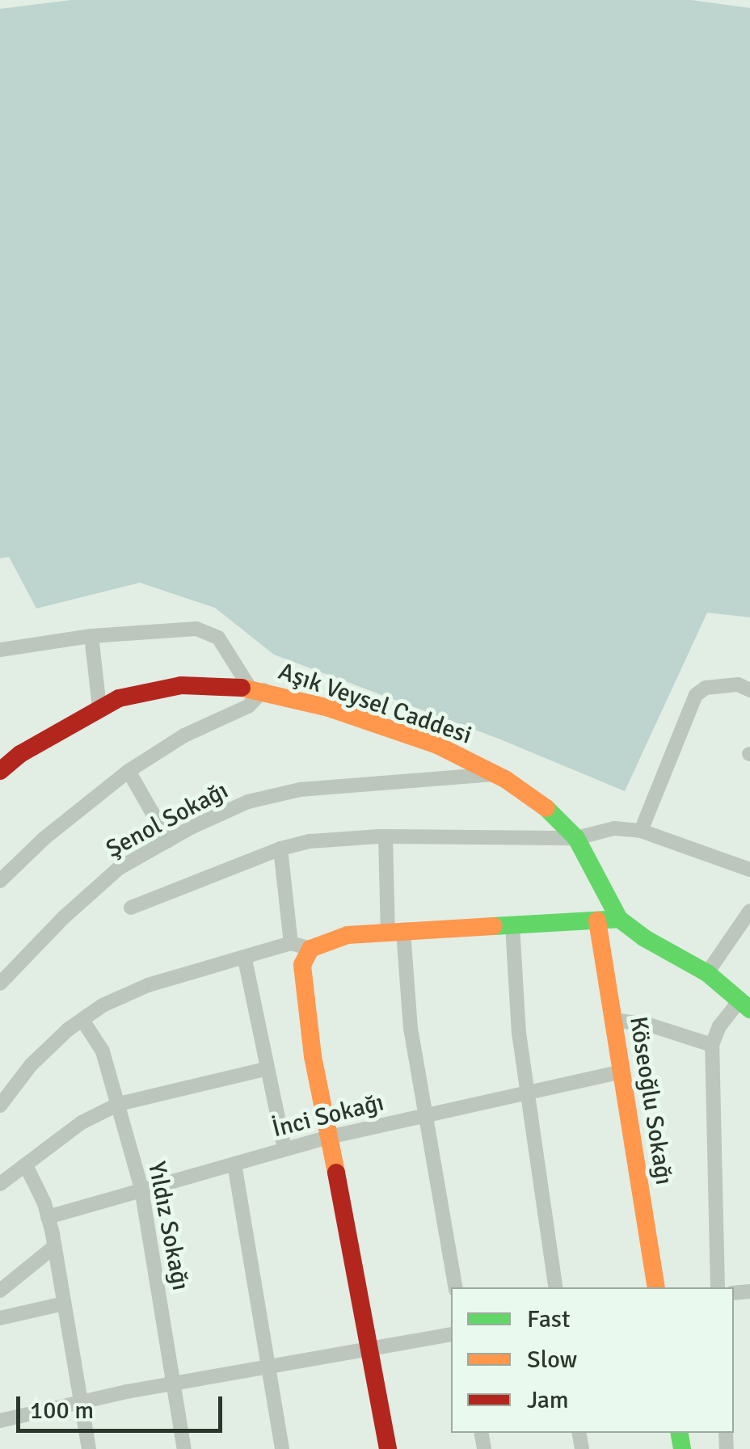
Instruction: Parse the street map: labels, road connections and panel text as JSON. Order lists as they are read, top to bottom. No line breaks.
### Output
{"streets":{"street":["Aşık Veysel Caddesi","Şenol Sokağı","Köseoğlu Sokağı","İnci Sokağı","Yıldız Sokağı"]},"crossings":[["Aşık Veysel Caddesi","Şenol Sokağı"],["Köseoğlu Sokağı","İnci Sokağı"],["İnci Sokağı","Yıldız Sokağı"]],"legend":["Fast","Slow","Jam"],"scale_bar":"100 m"}
